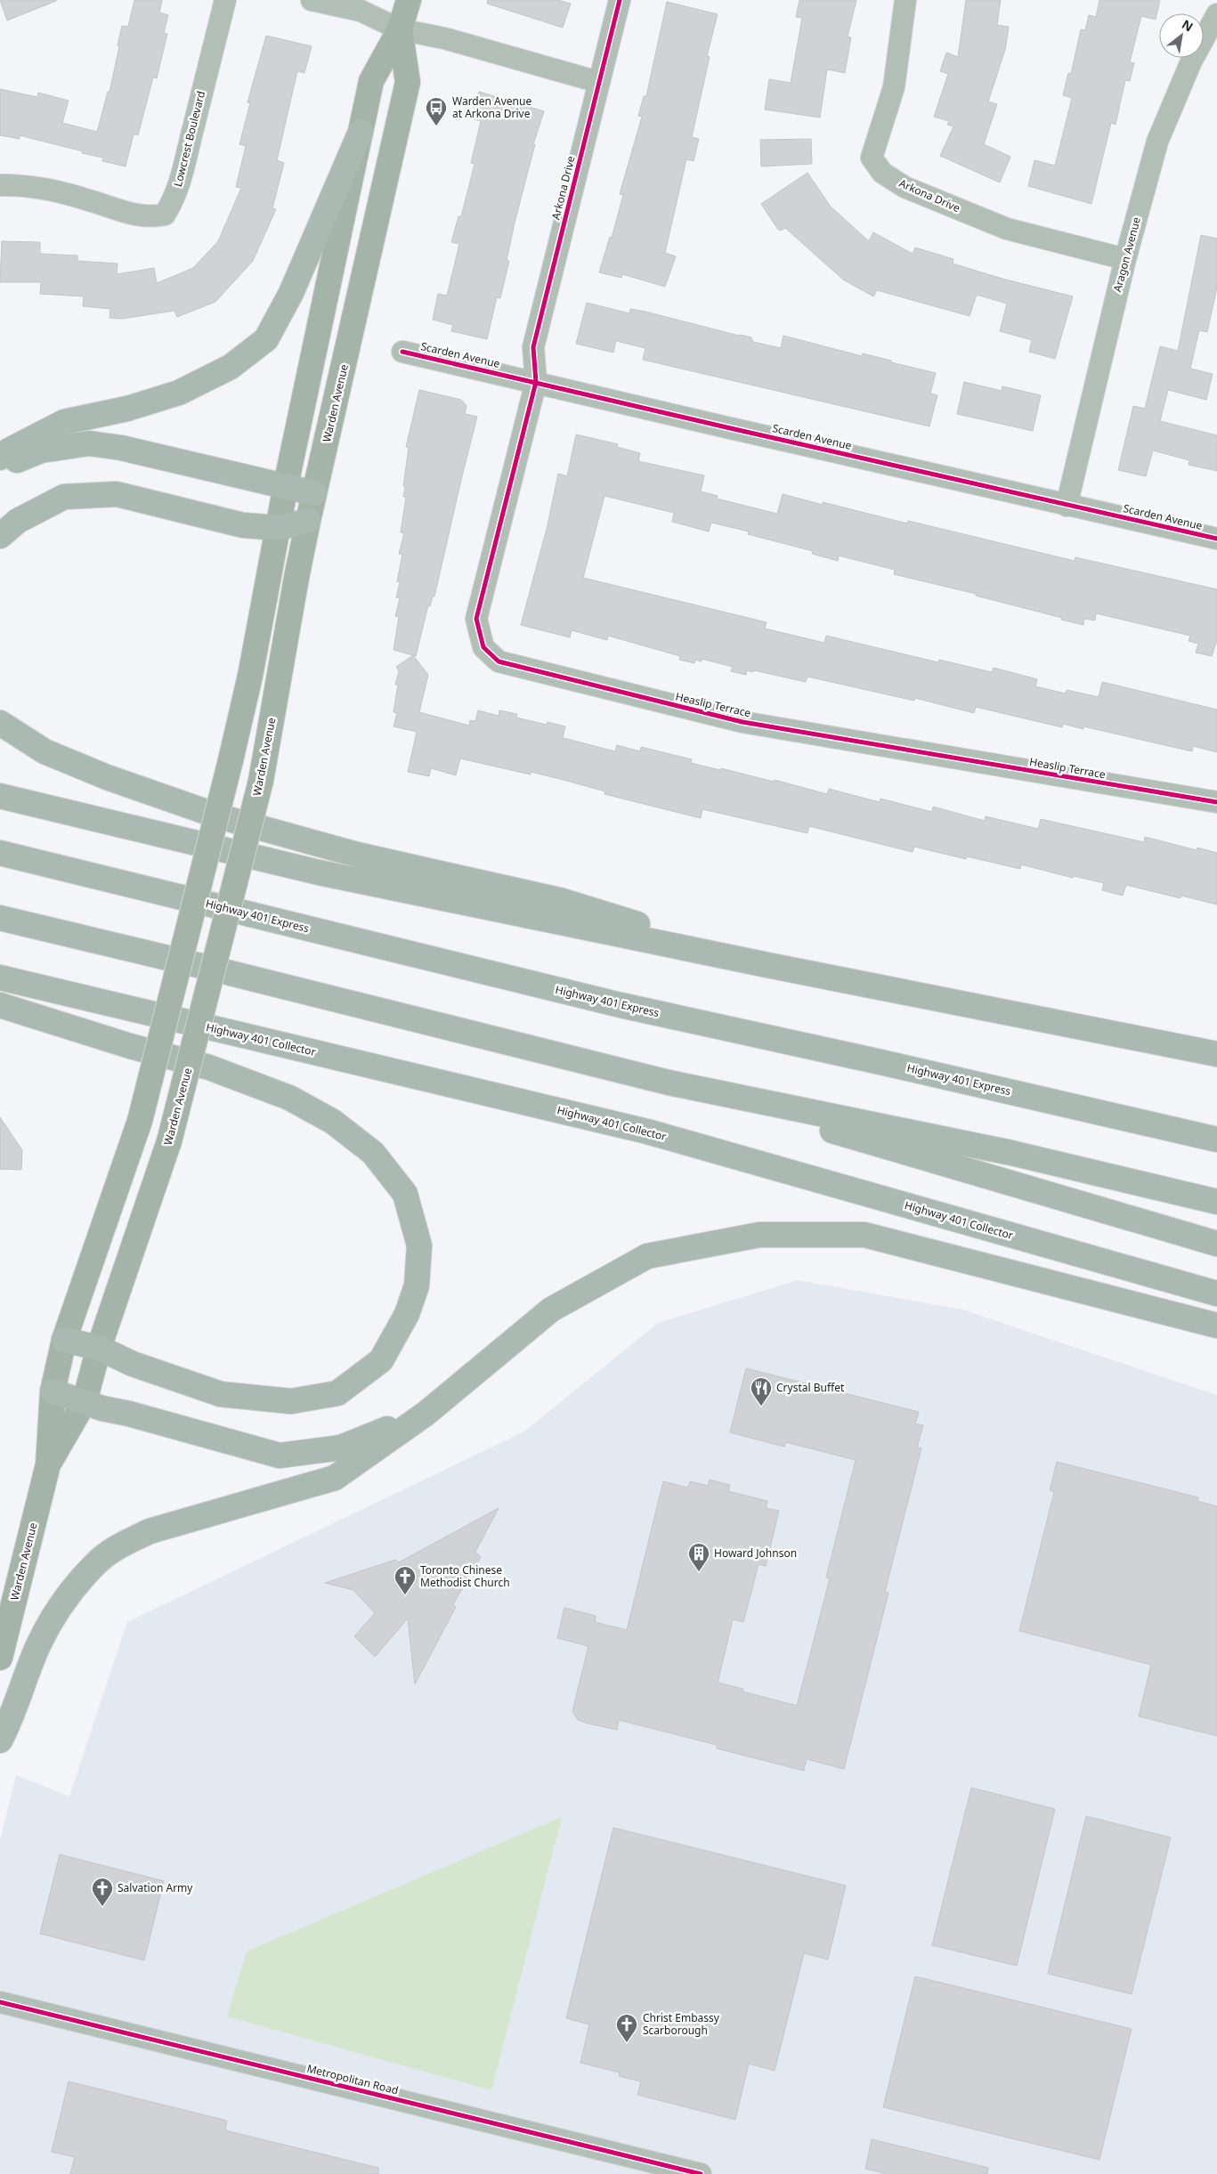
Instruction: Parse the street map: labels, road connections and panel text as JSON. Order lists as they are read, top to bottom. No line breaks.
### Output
{"streets":{"highway":["Highway 401 Express","Highway 401 Collector"],"main road":["Warden Avenue"],"street":["Lowcrest Boulevard","Arkona Drive","Aragon Avenue","Scarden Avenue","Heaslip Terrace","Metropolitan Road"]},"crossings":[["Arkona Drive","Aragon Avenue"],["Arkona Drive","Scarden Avenue"],["Arkona Drive","Heaslip Terrace"],["Aragon Avenue","Scarden Avenue"],["Scarden Avenue","Heaslip Terrace"]],"places":{"bus stop":["Warden Avenue at Arkona Drive"],"restaurant":["Crystal Buffet"],"building":["Howard Johnson"],"church":["Toronto Chinese Methodist Church","Salvation Army","Christ Embassy Scarborough"]},"north":"top right"}
